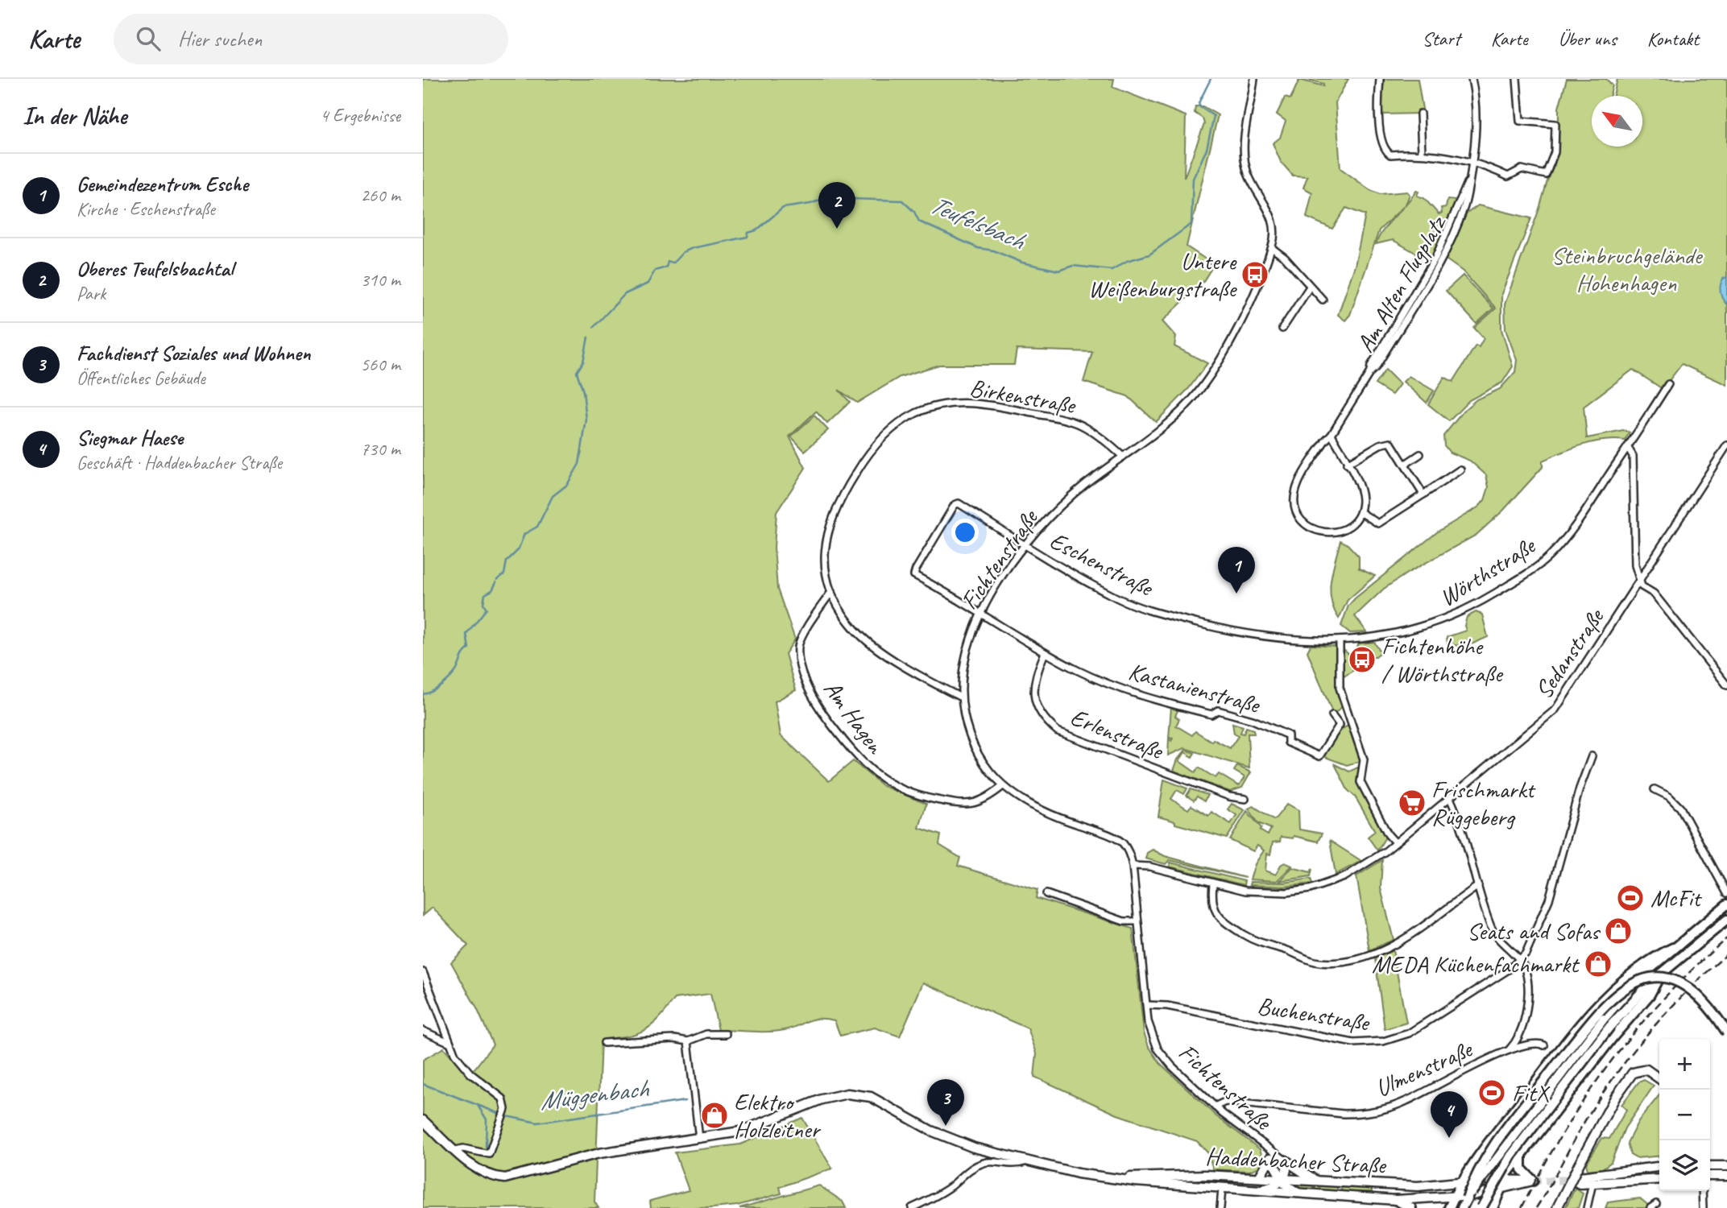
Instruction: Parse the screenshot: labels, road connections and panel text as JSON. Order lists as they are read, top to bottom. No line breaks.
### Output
{"streets":{"main road":["Haddenbacher Straße"],"street":["Am Alten Flugplatz","Birkenstraße","Fichtenstraße","Eschenstraße","Wörthstraße","Sedanstraße","Kastanienstraße","Am Hagen","Erlenstraße","Buchenstraße","Ulmenstraße"]},"crossings":[["Birkenstraße","Fichtenstraße"],["Birkenstraße","Am Hagen"],["Fichtenstraße","Eschenstraße"],["Fichtenstraße","Sedanstraße"],["Fichtenstraße","Kastanienstraße"],["Fichtenstraße","Am Hagen"],["Fichtenstraße","Buchenstraße"],["Fichtenstraße","Ulmenstraße"],["Eschenstraße","Wörthstraße"],["Eschenstraße","Kastanienstraße"],["Kastanienstraße","Erlenstraße"]],"water":["Teufelsbach","Müggenbach"],"parks":["Steinbruchgelände Hohenhagen"],"places":{"bus stop":["Untere Weißenburgstraße","Fichtenhöhe / Wörthstraße"],"supermarket":["Frischmarkt Rüggeberg"],"sports":["McFit","FitX"],"shop":["Seats and Sofas","MEDA Küchenfachmarkt","Elektro Holzleitner"]},"north":"top left","page":{"header":"Karte","search":"Hier suchen","nav":["Start","Karte","Über uns","Kontakt"],"heading":["In der Nähe","4 Ergebnisse"],"list":[{"mark":"1","name":"Gemeindezentrum Esche","note":"Kirche · Eschenstraße","value":"260 m"},{"mark":"2","name":"Oberes Teufelsbachtal","note":"Park","value":"310 m"},{"mark":"3","name":"Fachdienst Soziales und Wohnen","note":"Öffentliches Gebäude","value":"560 m"},{"mark":"4","name":"Siegmar Haese","note":"Geschäft · Haddenbacher Straße","value":"730 m"}],"pins":["2","1","3","4"],"map_buttons":["+","−"]}}
